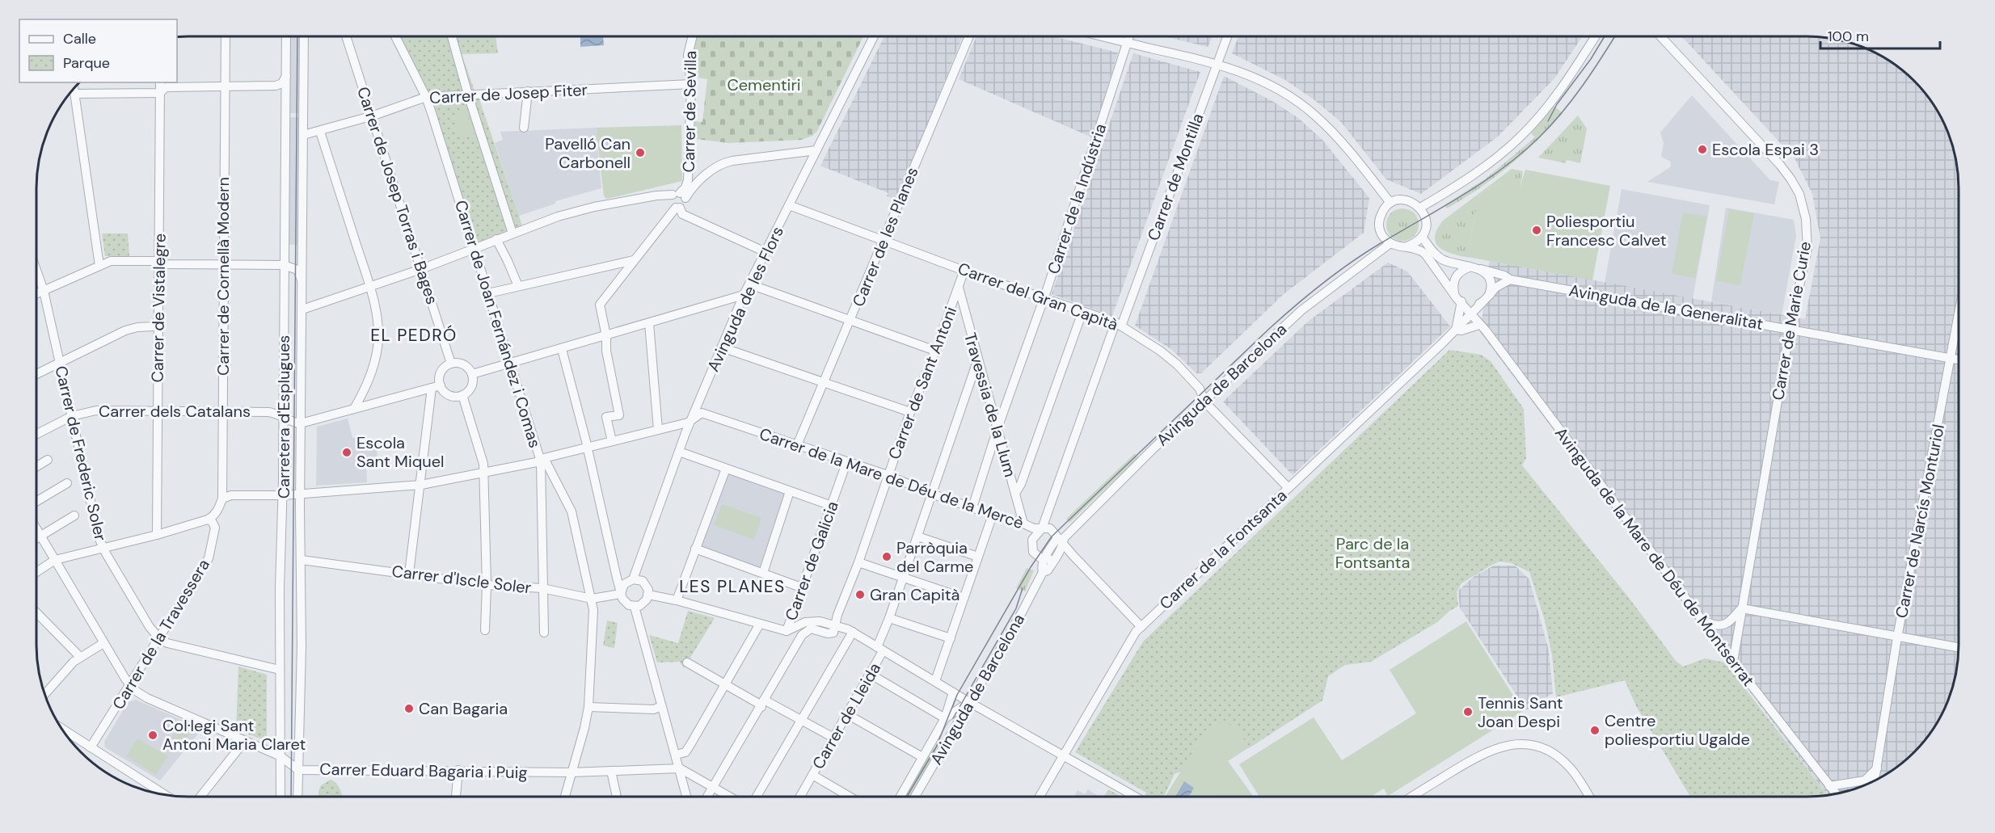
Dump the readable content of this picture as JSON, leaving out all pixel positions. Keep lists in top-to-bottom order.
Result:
{
  "streets": {
    "street": [
      "Carrer de Josep Fiter",
      "Carrer de Sevilla",
      "Carrer de Montilla",
      "Carrer de Josep Torras i Bages",
      "Carrer de la Indústria",
      "Carrer de les Planes",
      "Carrer de Cornellà Modern",
      "Carrer del Gran Capità",
      "Avinguda de les Flors",
      "Avinguda de la Generalitat",
      "Carrer de Vistalegre",
      "Carrer de Marie Curie",
      "Carrer de Joan Fernández i Comas",
      "Carrer de Sant Antoni",
      "Avinguda de Barcelona",
      "Travessia de la Llum",
      "Carrer dels Catalans",
      "Carretera d'Esplugues",
      "Carrer de Frederic Soler",
      "Carrer de la Mare de Déu de la Mercè",
      "Carrer de Narcís Monturiol",
      "Carrer de la Fontsanta",
      "Avinguda de la Mare de Déu de Montserrat",
      "Carrer de Galicia",
      "Carrer d'Iscle Soler",
      "Carrer de la Travessera",
      "Carrer de Lleida",
      "Carrer Eduard Bagaria i Puig"
    ]
  },
  "crossings": [
    ["Carrer de Josep Fiter", "Carrer de Sevilla"],
    ["Carrer de Josep Fiter", "Carrer de Josep Torras i Bages"],
    ["Carrer de Josep Fiter", "Carrer de Joan Fernández i Comas"],
    ["Carrer de Josep Fiter", "Carretera d'Esplugues"],
    ["Carrer de Montilla", "Carrer del Gran Capità"],
    ["Carrer de Montilla", "Avinguda de Barcelona"],
    ["Carrer de Montilla", "Carrer de la Mare de Déu de la Mercè"],
    ["Carrer de la Indústria", "Carrer del Gran Capità"],
    ["Carrer de la Indústria", "Travessia de la Llum"],
    ["Carrer de la Indústria", "Carrer de la Mare de Déu de la Mercè"],
    ["Carrer de les Planes", "Carrer del Gran Capità"],
    ["Carrer de les Planes", "Carrer de la Mare de Déu de la Mercè"],
    ["Carrer de Cornellà Modern", "Carrer dels Catalans"],
    ["Carrer de Cornellà Modern", "Carrer de la Mare de Déu de la Mercè"],
    ["Carrer del Gran Capità", "Avinguda de les Flors"],
    ["Carrer del Gran Capità", "Carrer de Sant Antoni"],
    ["Carrer del Gran Capità", "Avinguda de Barcelona"],
    ["Carrer del Gran Capità", "Carrer de la Fontsanta"],
    ["Avinguda de les Flors", "Carrer de la Mare de Déu de la Mercè"],
    ["Avinguda de les Flors", "Carrer d'Iscle Soler"],
    ["Avinguda de la Generalitat", "Carrer de Marie Curie"],
    ["Avinguda de la Generalitat", "Carrer de Narcís Monturiol"],
    ["Avinguda de la Generalitat", "Carrer de la Fontsanta"],
    ["Carrer de Vistalegre", "Carrer dels Catalans"],
    ["Carrer de Marie Curie", "Avinguda de la Mare de Déu de Montserrat"],
    ["Carrer de Joan Fernández i Comas", "Carrer de la Mare de Déu de la Mercè"],
    ["Carrer de Joan Fernández i Comas", "Carrer d'Iscle Soler"],
    ["Carrer de Sant Antoni", "Travessia de la Llum"],
    ["Carrer de Sant Antoni", "Carrer de la Mare de Déu de la Mercè"],
    ["Avinguda de Barcelona", "Carrer de la Mare de Déu de la Mercè"],
    ["Travessia de la Llum", "Carrer de la Mare de Déu de la Mercè"],
    ["Travessia de la Llum", "Carrer de Lleida"],
    ["Carrer dels Catalans", "Carretera d'Esplugues"],
    ["Carrer dels Catalans", "Carrer de Frederic Soler"],
    ["Carretera d'Esplugues", "Carrer de la Mare de Déu de la Mercè"],
    ["Carretera d'Esplugues", "Carrer d'Iscle Soler"],
    ["Carretera d'Esplugues", "Carrer Eduard Bagaria i Puig"],
    ["Carrer de Frederic Soler", "Carrer de la Travessera"],
    ["Carrer de la Mare de Déu de la Mercè", "Carrer de la Fontsanta"],
    ["Carrer de la Mare de Déu de la Mercè", "Carrer de Galicia"],
    ["Carrer de la Mare de Déu de la Mercè", "Carrer de Lleida"],
    ["Carrer de la Fontsanta", "Avinguda de la Mare de Déu de Montserrat"],
    ["Carrer de la Travessera", "Carrer Eduard Bagaria i Puig"]
  ],
  "districts": ["EL PEDRÓ", "LES PLANES"],
  "parks": ["Cementiri", "Parc de la Fontsanta"],
  "places": [
    "Escola Espai 3",
    "Pavelló Can Carbonell",
    "Poliesportiu Francesc Calvet",
    "Escola Sant Miquel",
    "Parròquia del Carme",
    "Gran Capità",
    "Can Bagaria",
    "Tennis Sant Joan Despi",
    "Centre poliesportiu Ugalde",
    "Col·legi Sant Antoni Maria Claret"
  ],
  "legend": ["Calle", "Parque"],
  "scale_bar": "100 m"
}
